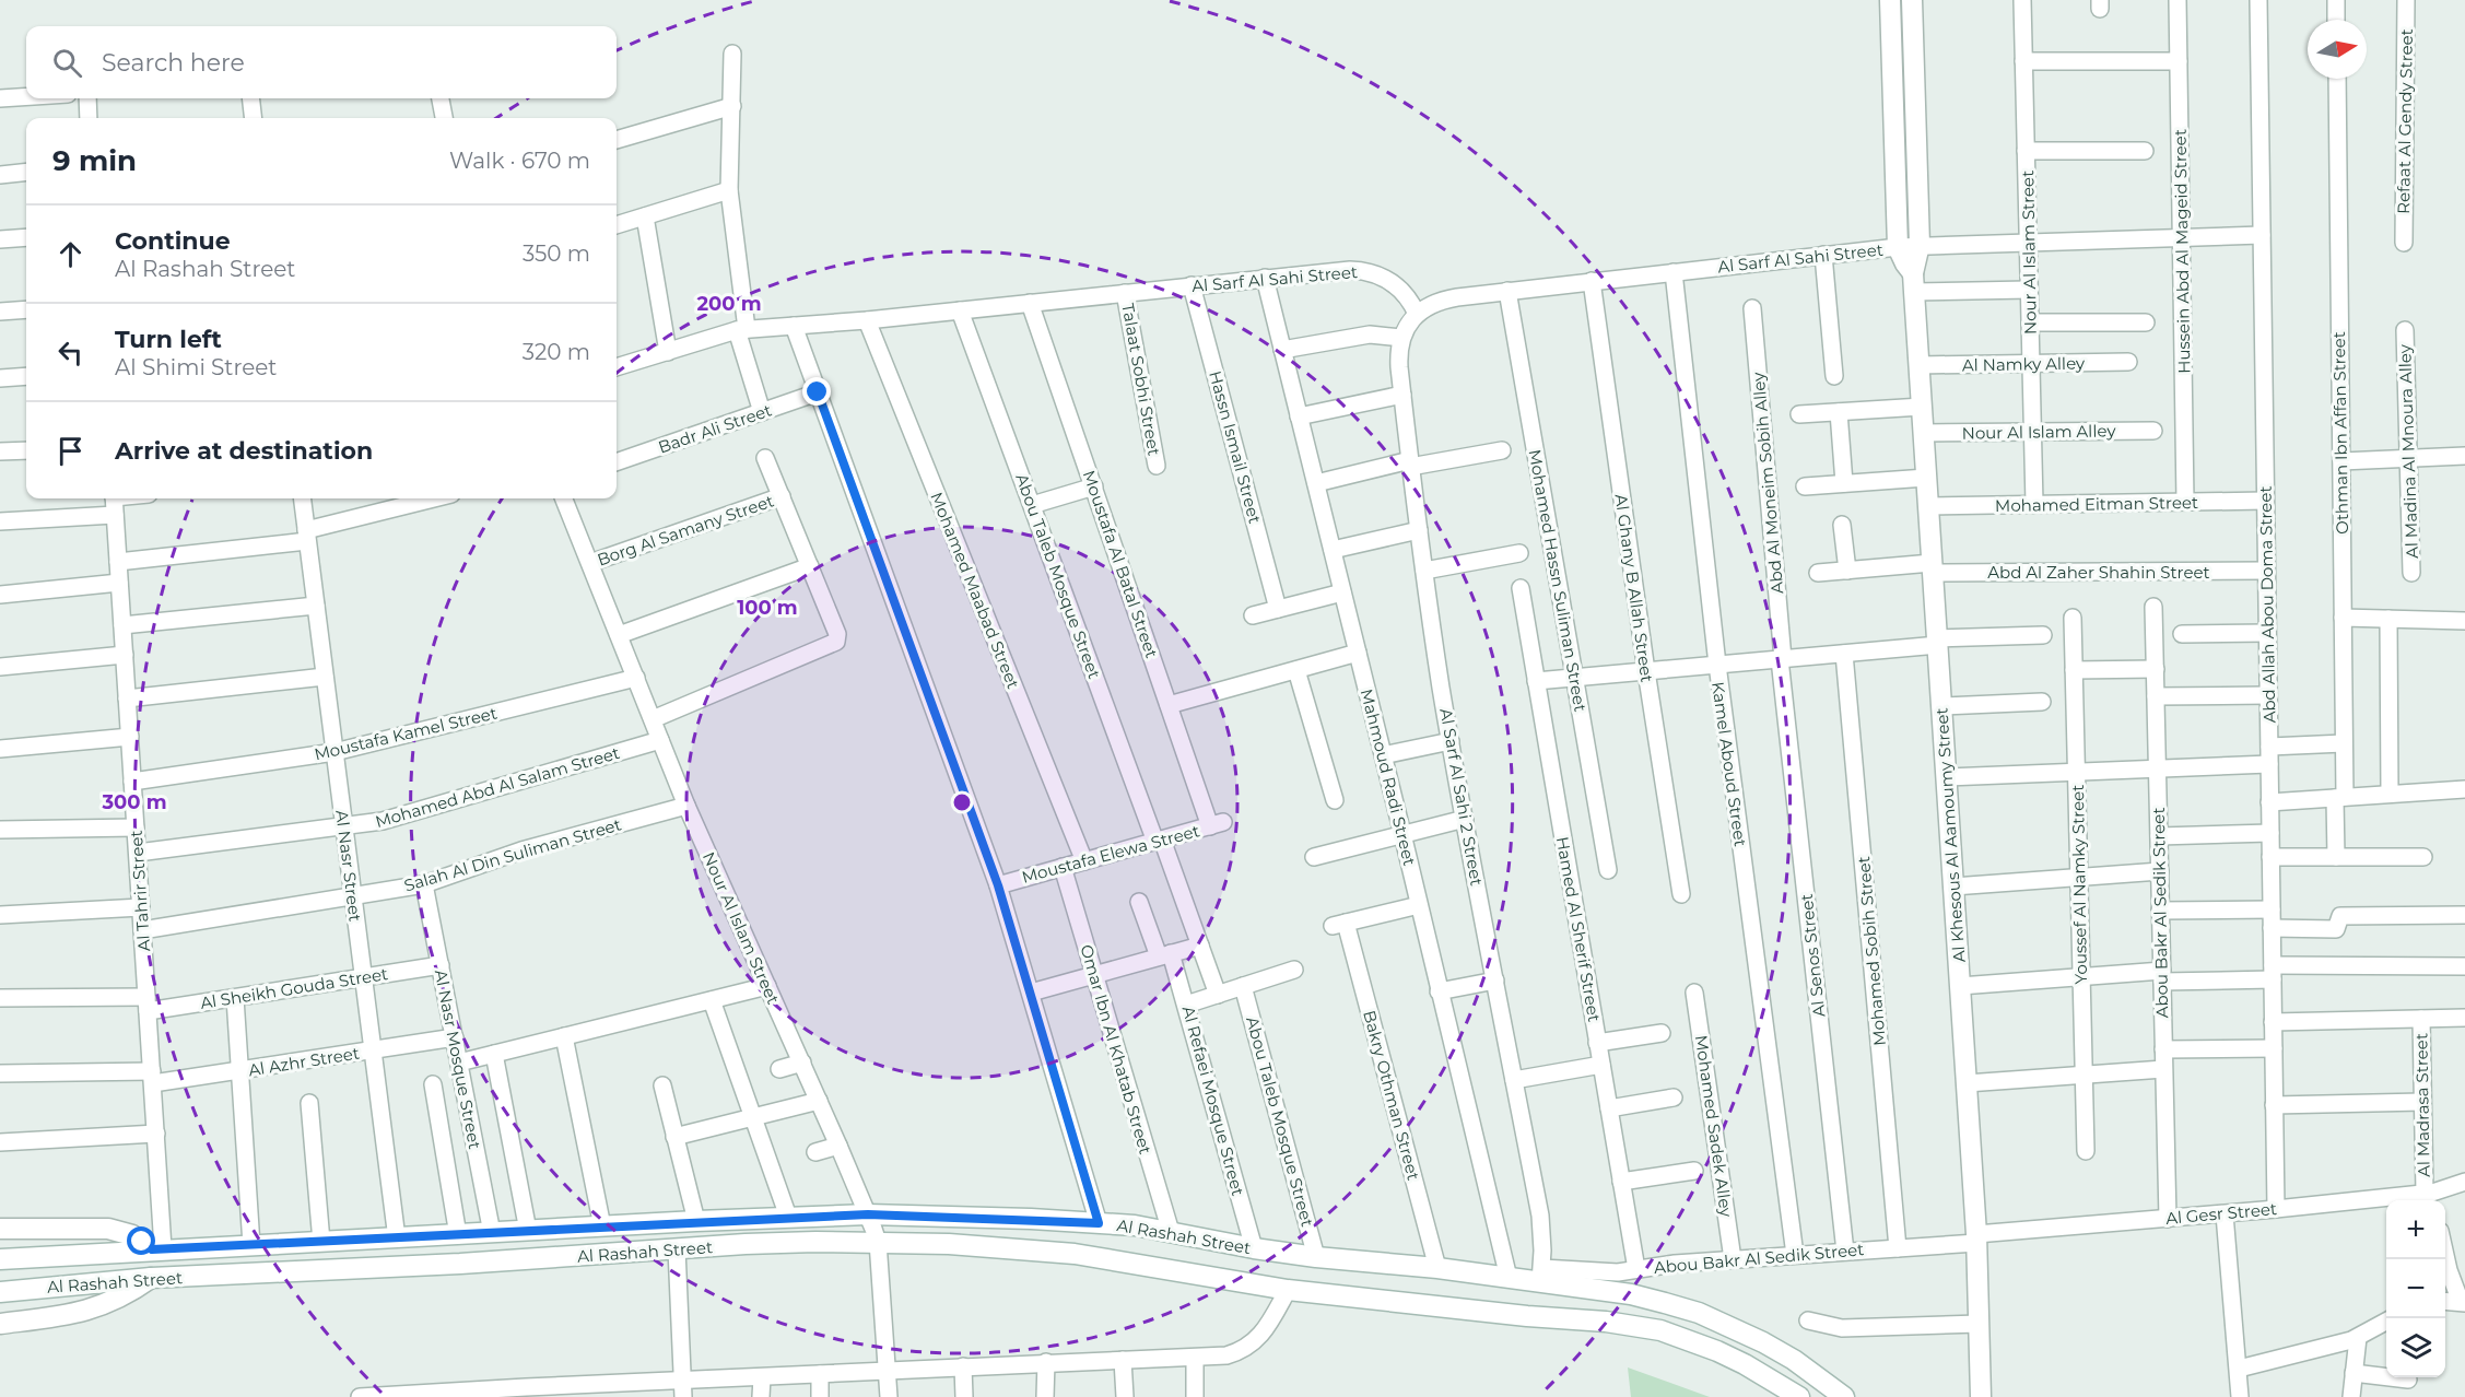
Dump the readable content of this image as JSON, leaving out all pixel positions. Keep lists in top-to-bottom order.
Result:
{
  "streets": {
    "main road": ["Al Khesous Al Aamoumy Street", "Al Rashah Street"],
    "street": [
      "Refaat Al Gendy Street",
      "Hussein Abd Al Mageid Street",
      "Nour Al Islam Street",
      "Al Sarf Al Sahi Street",
      "Al Namky Alley",
      "Talaat Sobhi Street",
      "Badr Ali Street",
      "Nour Al Islam Alley",
      "Othman Ibn Affan Street",
      "Hassn Ismail Street",
      "Al Madina Al Mnoura Alley",
      "Abd Al Moneim Sobih Alley",
      "Mohamed Eitman Street",
      "Borg Al Samany Street",
      "Moustafa Al Batal Street",
      "Abd Al Zaher Shahin Street",
      "Abou Taleb Mosque Street",
      "Mohamed Hassn Suliman Street",
      "Al Ghany B Allah Street",
      "Mohamed Maabad Street",
      "Abd Allah Abou Doma Street",
      "Moustafa Kamel Street",
      "Kamel Aboud Street",
      "Mahmoud Radi Street",
      "Mohamed Abd Al Salam Street",
      "Al Sarf Al Sahi 2 Street",
      "Moustafa Elewa Street",
      "Salah Al Din Suliman Street",
      "Al Nasr Street",
      "Youssef Al Namky Street",
      "Al Tahrir Street",
      "Abou Bakr Al Sedik Street",
      "Hamed Al Sherif Street",
      "Mohamed Sobih Street",
      "Al Senos Street",
      "Al Sheikh Gouda Street",
      "Omar Ibn Al Khatab Street",
      "Al Nasr Mosque Street",
      "Al Azhr Street",
      "Bakry Othman Street",
      "Al Refaei Mosque Street",
      "Al Madrasa Street",
      "Mohamed Sadek Alley",
      "Al Gesr Street"
    ]
  },
  "crossings": [
    ["Hussein Abd Al Mageid Street", "Al Sarf Al Sahi Street"],
    ["Hussein Abd Al Mageid Street", "Mohamed Eitman Street"],
    ["Nour Al Islam Street", "Al Sarf Al Sahi Street"],
    ["Nour Al Islam Street", "Al Namky Alley"],
    ["Nour Al Islam Street", "Nour Al Islam Alley"],
    ["Nour Al Islam Street", "Mohamed Eitman Street"],
    ["Nour Al Islam Street", "Borg Al Samany Street"],
    ["Nour Al Islam Street", "Moustafa Kamel Street"],
    ["Nour Al Islam Street", "Mohamed Abd Al Salam Street"],
    ["Nour Al Islam Street", "Salah Al Din Suliman Street"],
    ["Nour Al Islam Street", "Al Rashah Street"],
    ["Al Sarf Al Sahi Street", "Talaat Sobhi Street"],
    ["Al Sarf Al Sahi Street", "Hassn Ismail Street"],
    ["Al Sarf Al Sahi Street", "Moustafa Al Batal Street"],
    ["Al Sarf Al Sahi Street", "Abou Taleb Mosque Street"],
    ["Al Sarf Al Sahi Street", "Mohamed Hassn Suliman Street"],
    ["Al Sarf Al Sahi Street", "Al Ghany B Allah Street"],
    ["Al Sarf Al Sahi Street", "Mohamed Maabad Street"],
    ["Al Sarf Al Sahi Street", "Abd Allah Abou Doma Street"],
    ["Al Sarf Al Sahi Street", "Kamel Aboud Street"],
    ["Al Sarf Al Sahi Street", "Mahmoud Radi Street"],
    ["Al Sarf Al Sahi Street", "Al Sarf Al Sahi 2 Street"],
    ["Al Sarf Al Sahi Street", "Al Khesous Al Aamoumy Street"],
    ["Al Namky Alley", "Al Khesous Al Aamoumy Street"],
    ["Nour Al Islam Alley", "Al Khesous Al Aamoumy Street"],
    ["Abd Al Moneim Sobih Alley", "Al Senos Street"],
    ["Mohamed Eitman Street", "Abd Allah Abou Doma Street"],
    ["Mohamed Eitman Street", "Al Khesous Al Aamoumy Street"],
    ["Moustafa Al Batal Street", "Moustafa Elewa Street"],
    ["Abd Al Zaher Shahin Street", "Abd Allah Abou Doma Street"],
    ["Abd Al Zaher Shahin Street", "Al Khesous Al Aamoumy Street"],
    ["Abou Taleb Mosque Street", "Moustafa Elewa Street"],
    ["Abou Taleb Mosque Street", "Al Rashah Street"],
    ["Mohamed Maabad Street", "Moustafa Elewa Street"],
    ["Abd Allah Abou Doma Street", "Al Gesr Street"],
    ["Moustafa Kamel Street", "Al Nasr Street"],
    ["Moustafa Kamel Street", "Al Tahrir Street"],
    ["Kamel Aboud Street", "Abou Bakr Al Sedik Street"],
    ["Mahmoud Radi Street", "Bakry Othman Street"],
    ["Mahmoud Radi Street", "Al Rashah Street"],
    ["Mohamed Abd Al Salam Street", "Al Nasr Street"],
    ["Mohamed Abd Al Salam Street", "Al Tahrir Street"],
    ["Al Sarf Al Sahi 2 Street", "Abou Bakr Al Sedik Street"],
    ["Al Sarf Al Sahi 2 Street", "Al Rashah Street"],
    ["Al Khesous Al Aamoumy Street", "Abou Bakr Al Sedik Street"],
    ["Al Khesous Al Aamoumy Street", "Al Gesr Street"],
    ["Moustafa Elewa Street", "Omar Ibn Al Khatab Street"],
    ["Salah Al Din Suliman Street", "Al Nasr Street"],
    ["Salah Al Din Suliman Street", "Al Tahrir Street"],
    ["Salah Al Din Suliman Street", "Al Nasr Mosque Street"],
    ["Al Nasr Street", "Al Sheikh Gouda Street"],
    ["Al Nasr Street", "Al Azhr Street"],
    ["Al Nasr Street", "Al Rashah Street"],
    ["Al Tahrir Street", "Al Sheikh Gouda Street"],
    ["Al Tahrir Street", "Al Azhr Street"],
    ["Al Tahrir Street", "Al Rashah Street"],
    ["Abou Bakr Al Sedik Street", "Hamed Al Sherif Street"],
    ["Abou Bakr Al Sedik Street", "Mohamed Sobih Street"],
    ["Abou Bakr Al Sedik Street", "Al Senos Street"],
    ["Abou Bakr Al Sedik Street", "Mohamed Sadek Alley"],
    ["Abou Bakr Al Sedik Street", "Al Gesr Street"],
    ["Abou Bakr Al Sedik Street", "Al Rashah Street"],
    ["Al Sheikh Gouda Street", "Al Nasr Mosque Street"],
    ["Omar Ibn Al Khatab Street", "Al Rashah Street"],
    ["Al Nasr Mosque Street", "Al Azhr Street"],
    ["Al Nasr Mosque Street", "Al Rashah Street"],
    ["Bakry Othman Street", "Al Rashah Street"],
    ["Al Refaei Mosque Street", "Al Rashah Street"],
    ["Al Madrasa Street", "Al Gesr Street"]
  ],
  "north": "right",
  "page": {
    "search": "Search here",
    "heading": ["9 min", "Walk · 670 m"],
    "list": [
      ["Continue", "Al Rashah Street", "350 m"],
      ["Turn left", "Al Shimi Street", "320 m"],
      "Arrive at destination"
    ],
    "map_buttons": ["+", "−"]
  },
  "rings": ["200 m", "100 m", "300 m"]
}
